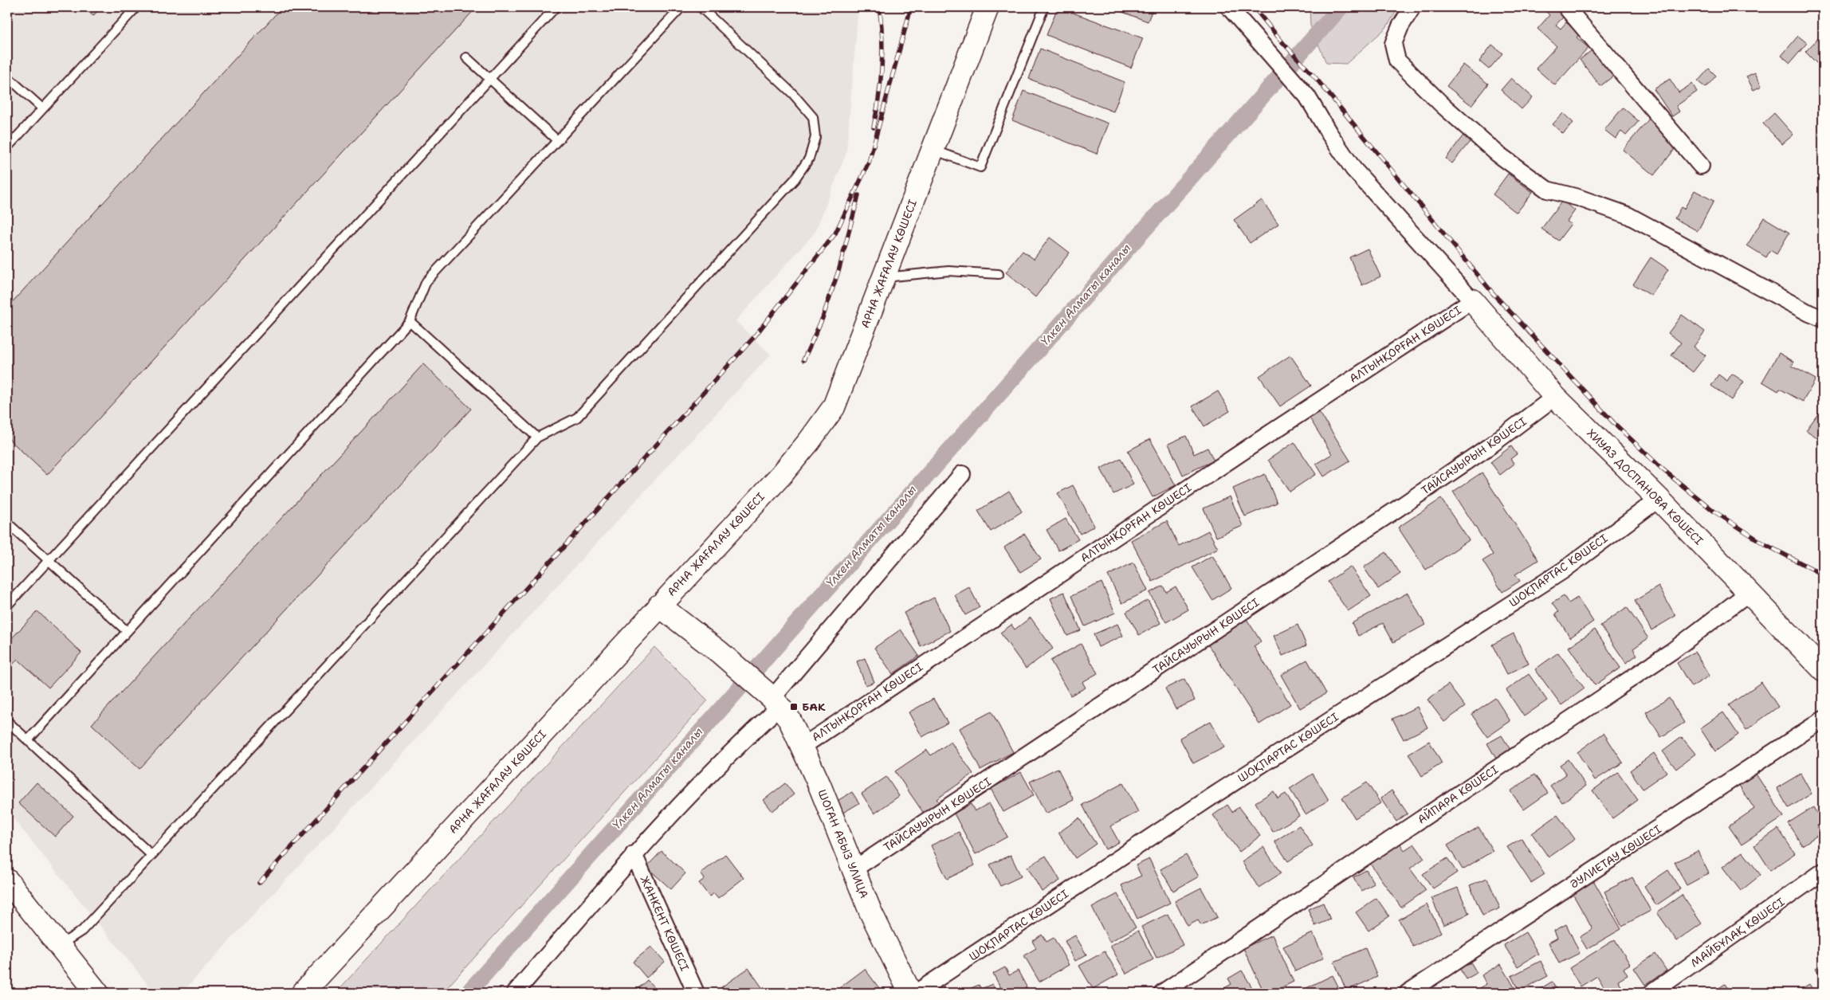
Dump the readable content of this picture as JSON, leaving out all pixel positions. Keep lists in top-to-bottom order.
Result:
{
  "streets": {
    "street": [
      "АРНА ЖАҒАЛАУ КӨШЕСІ",
      "АЛТЫНҚОРҒАН КӨШЕСІ",
      "ТАЙСАУЫРЫН КӨШЕСІ",
      "ХИУАЗ ДОСПАНОВА КӨШЕСІ",
      "ШОҚПАРТАС КӨШЕСІ",
      "АЙПАРА КӨШЕСІ",
      "ШОГАН АБЫЗ УЛИЦА",
      "ӘУЛИЕТАУ КӨШЕСІ",
      "ЖАНКЕНТ КӨШЕСІ",
      "МАЙБҰЛАҚ КӨШЕСІ"
    ]
  },
  "crossings": [
    ["АРНА ЖАҒАЛАУ КӨШЕСІ", "ШОГАН АБЫЗ УЛИЦА"],
    ["АЛТЫНҚОРҒАН КӨШЕСІ", "ХИУАЗ ДОСПАНОВА КӨШЕСІ"],
    ["АЛТЫНҚОРҒАН КӨШЕСІ", "ШОГАН АБЫЗ УЛИЦА"],
    ["ТАЙСАУЫРЫН КӨШЕСІ", "ХИУАЗ ДОСПАНОВА КӨШЕСІ"],
    ["ТАЙСАУЫРЫН КӨШЕСІ", "ШОГАН АБЫЗ УЛИЦА"],
    ["ХИУАЗ ДОСПАНОВА КӨШЕСІ", "ШОҚПАРТАС КӨШЕСІ"],
    ["ХИУАЗ ДОСПАНОВА КӨШЕСІ", "АЙПАРА КӨШЕСІ"]
  ],
  "water": ["Үлкен Алматы каналы"],
  "places": {
    "transit": ["БАК"]
  }
}
